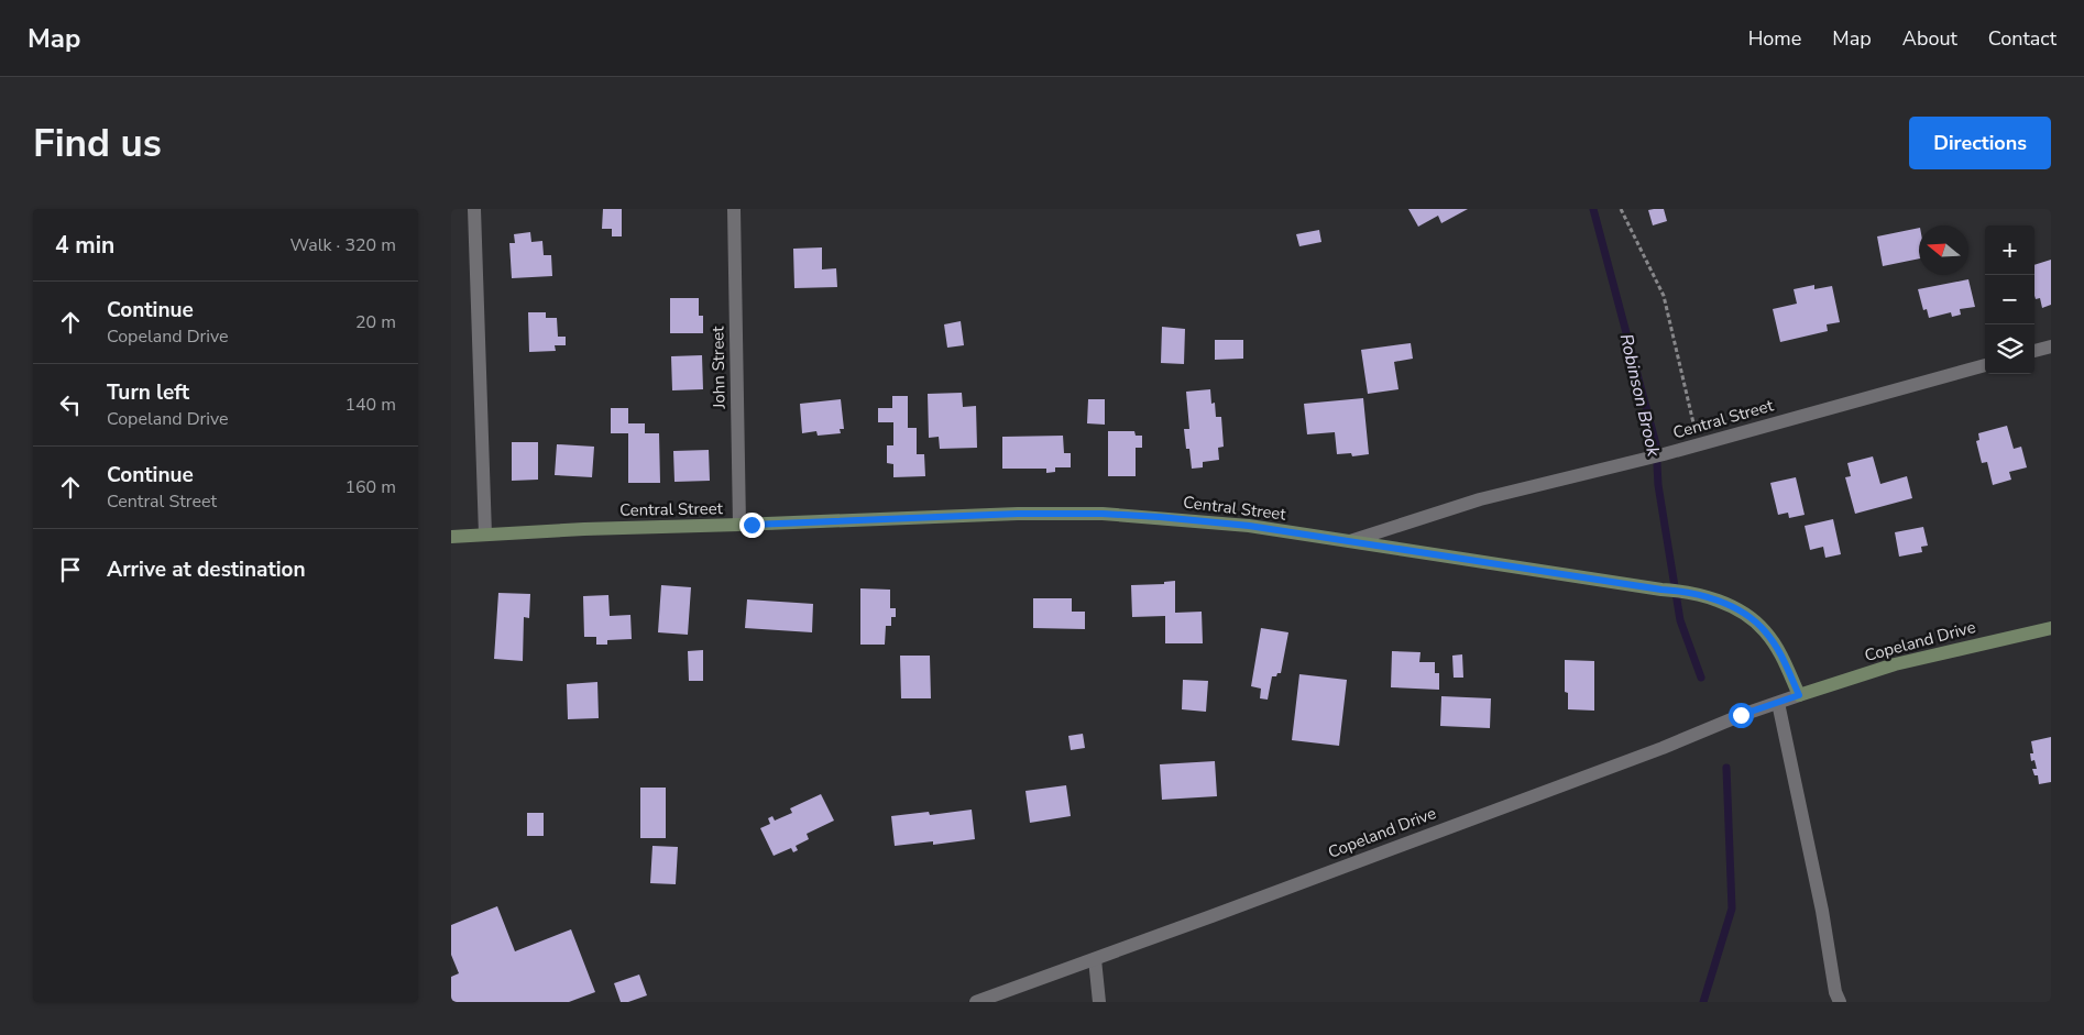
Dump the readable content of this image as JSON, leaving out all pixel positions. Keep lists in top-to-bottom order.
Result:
{
  "streets": {
    "main road": ["Central Street", "Copeland Drive"],
    "street": ["John Street"]
  },
  "crossings": [
    ["John Street", "Central Street"]
  ],
  "water": ["Robinson Brook"],
  "north": "left",
  "page": {
    "header": "Map",
    "nav": [
      "Home",
      "Map",
      "About",
      "Contact"
    ],
    "buttons": "Directions",
    "title": "Find us",
    "heading": ["4 min", "Walk · 320 m"],
    "map_buttons": ["+", "−"],
    "list": [
      ["Continue", "Copeland Drive", "20 m"],
      ["Turn left", "Copeland Drive", "140 m"],
      ["Continue", "Central Street", "160 m"],
      "Arrive at destination"
    ]
  }
}
